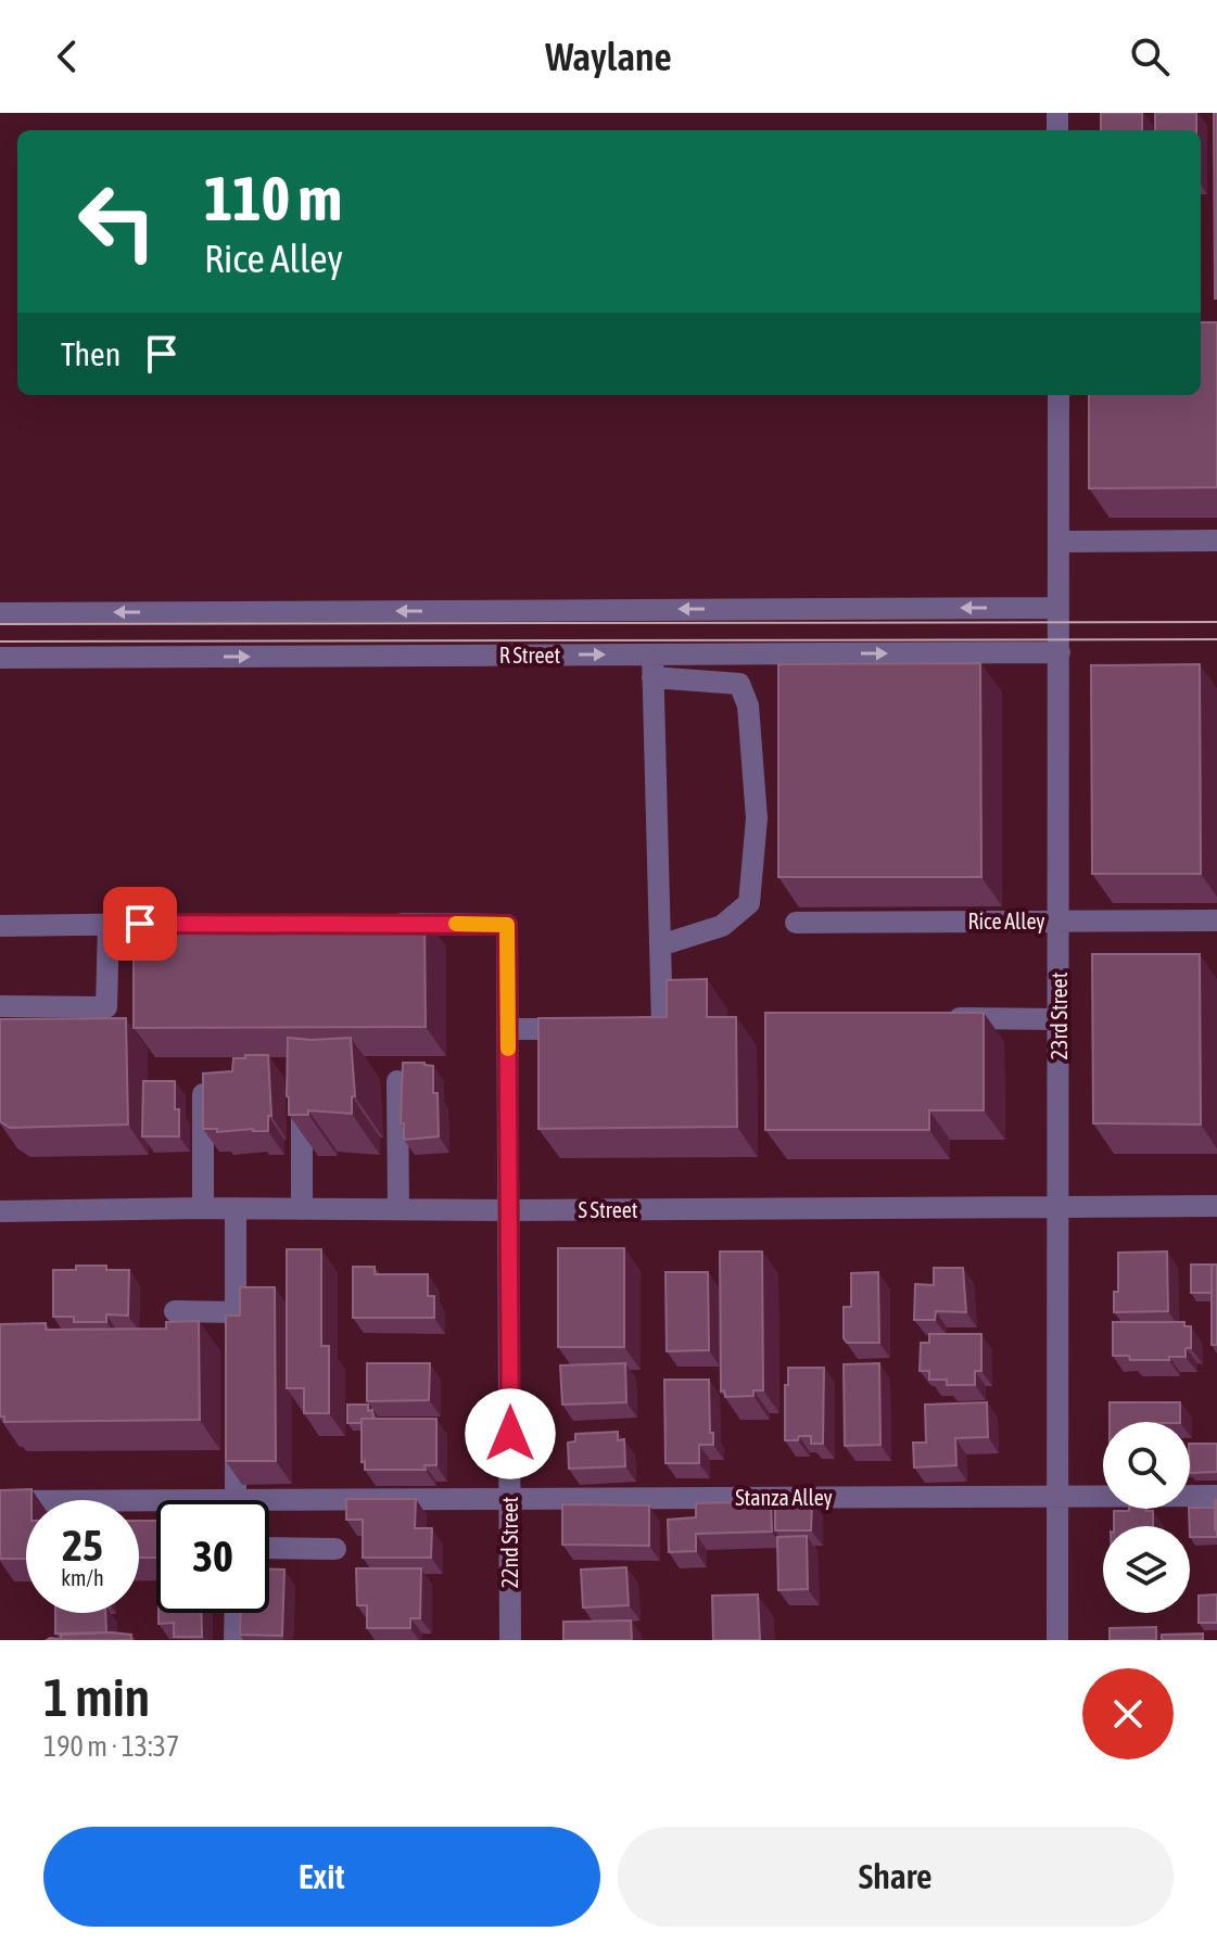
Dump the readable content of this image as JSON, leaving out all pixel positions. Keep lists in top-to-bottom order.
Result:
{
  "streets": {
    "street": [
      "R Street",
      "Rice Alley",
      "23rd Street",
      "S Street",
      "Stanza Alley",
      "22nd Street"
    ]
  },
  "crossings": [
    ["R Street", "23rd Street"],
    ["Rice Alley", "23rd Street"],
    ["23rd Street", "S Street"],
    ["23rd Street", "Stanza Alley"],
    ["S Street", "22nd Street"],
    ["Stanza Alley", "22nd Street"]
  ],
  "page": {
    "header": "Waylane",
    "turn": ["110 m", "Rice Alley"],
    "then": "Then",
    "speed": "25 km/h",
    "limit": "30",
    "heading": ["1 min", "190 m · 13:37"],
    "buttons": ["Exit", "Share"]
  }
}
